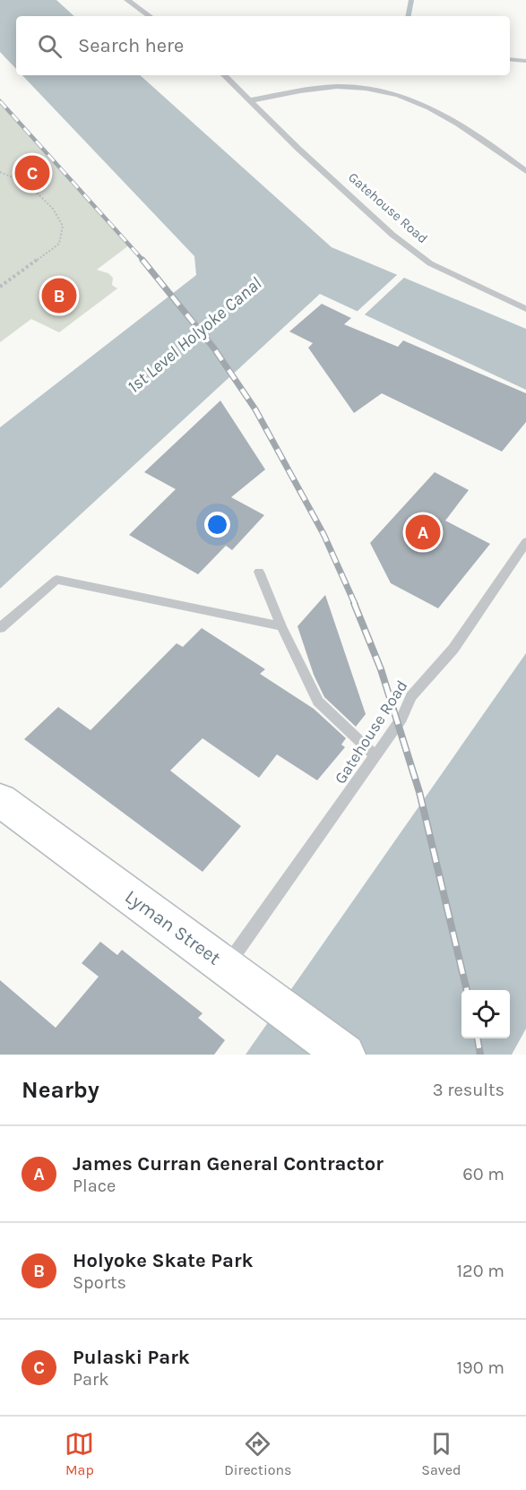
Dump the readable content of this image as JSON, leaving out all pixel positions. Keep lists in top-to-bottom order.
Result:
{
  "streets": {
    "main road": ["Lyman Street"],
    "lane": ["Gatehouse Road"]
  },
  "crossings": [
    ["Gatehouse Road", "Lyman Street"]
  ],
  "water": ["1st Level Holyoke Canal"],
  "page": {
    "search": "Search here",
    "pins": ["C", "B", "A"],
    "heading": ["Nearby", "3 results"],
    "list": [
      {
        "mark": "A",
        "name": "James Curran General Contractor",
        "note": "Place",
        "value": "60 m"
      },
      {
        "mark": "B",
        "name": "Holyoke Skate Park",
        "note": "Sports",
        "value": "120 m"
      },
      {
        "mark": "C",
        "name": "Pulaski Park",
        "note": "Park",
        "value": "190 m"
      }
    ],
    "nav": ["Map", "Directions", "Saved"]
  }
}
